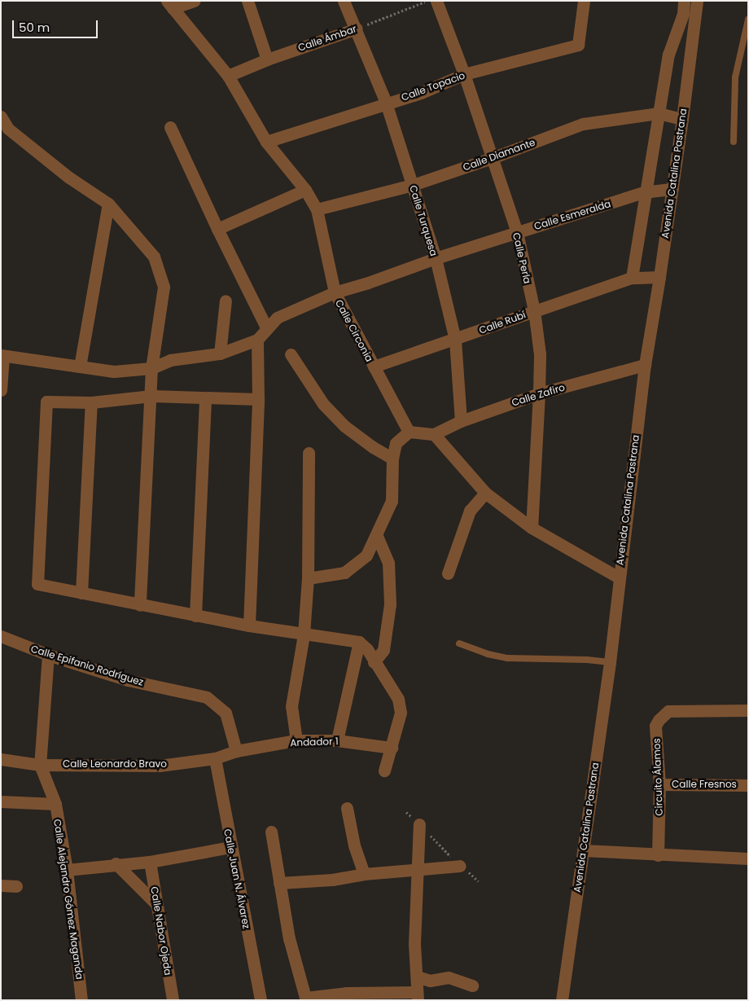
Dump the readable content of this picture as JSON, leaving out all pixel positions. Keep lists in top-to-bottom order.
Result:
{
  "streets": {
    "street": [
      "Calle Ámbar",
      "Calle Topacio",
      "Calle Diamante",
      "Avenida Catalina Pastrana",
      "Calle Esmeralda",
      "Calle Turquesa",
      "Calle Perla",
      "Calle Rubí",
      "Calle Circonia",
      "Calle Zafiro",
      "Calle Epifanio Rodríguez",
      "Andador 1",
      "Calle Leonardo Bravo",
      "Circuito Álamos",
      "Calle Fresnos",
      "Calle Juan N. Álvarez",
      "Calle Alejandro Gómez Maganda",
      "Calle Nabor Ojeda"
    ]
  },
  "crossings": [
    ["Calle Ámbar", "Calle Turquesa"],
    ["Calle Ámbar", "Calle Circonia"],
    ["Calle Topacio", "Calle Turquesa"],
    ["Calle Topacio", "Calle Perla"],
    ["Calle Topacio", "Calle Circonia"],
    ["Calle Diamante", "Avenida Catalina Pastrana"],
    ["Calle Diamante", "Calle Turquesa"],
    ["Calle Diamante", "Calle Perla"],
    ["Calle Diamante", "Calle Circonia"],
    ["Avenida Catalina Pastrana", "Calle Esmeralda"],
    ["Avenida Catalina Pastrana", "Calle Rubí"],
    ["Avenida Catalina Pastrana", "Calle Zafiro"],
    ["Calle Esmeralda", "Calle Turquesa"],
    ["Calle Esmeralda", "Calle Perla"],
    ["Calle Esmeralda", "Calle Circonia"],
    ["Calle Turquesa", "Calle Rubí"],
    ["Calle Turquesa", "Calle Zafiro"],
    ["Calle Perla", "Calle Rubí"],
    ["Calle Perla", "Calle Zafiro"],
    ["Calle Rubí", "Calle Circonia"],
    ["Calle Epifanio Rodríguez", "Andador 1"],
    ["Calle Epifanio Rodríguez", "Calle Leonardo Bravo"],
    ["Calle Epifanio Rodríguez", "Calle Alejandro Gómez Maganda"],
    ["Andador 1", "Calle Leonardo Bravo"],
    ["Calle Leonardo Bravo", "Calle Juan N. Álvarez"],
    ["Calle Leonardo Bravo", "Calle Alejandro Gómez Maganda"],
    ["Circuito Álamos", "Calle Fresnos"]
  ],
  "scale_bar": "50 m"
}
